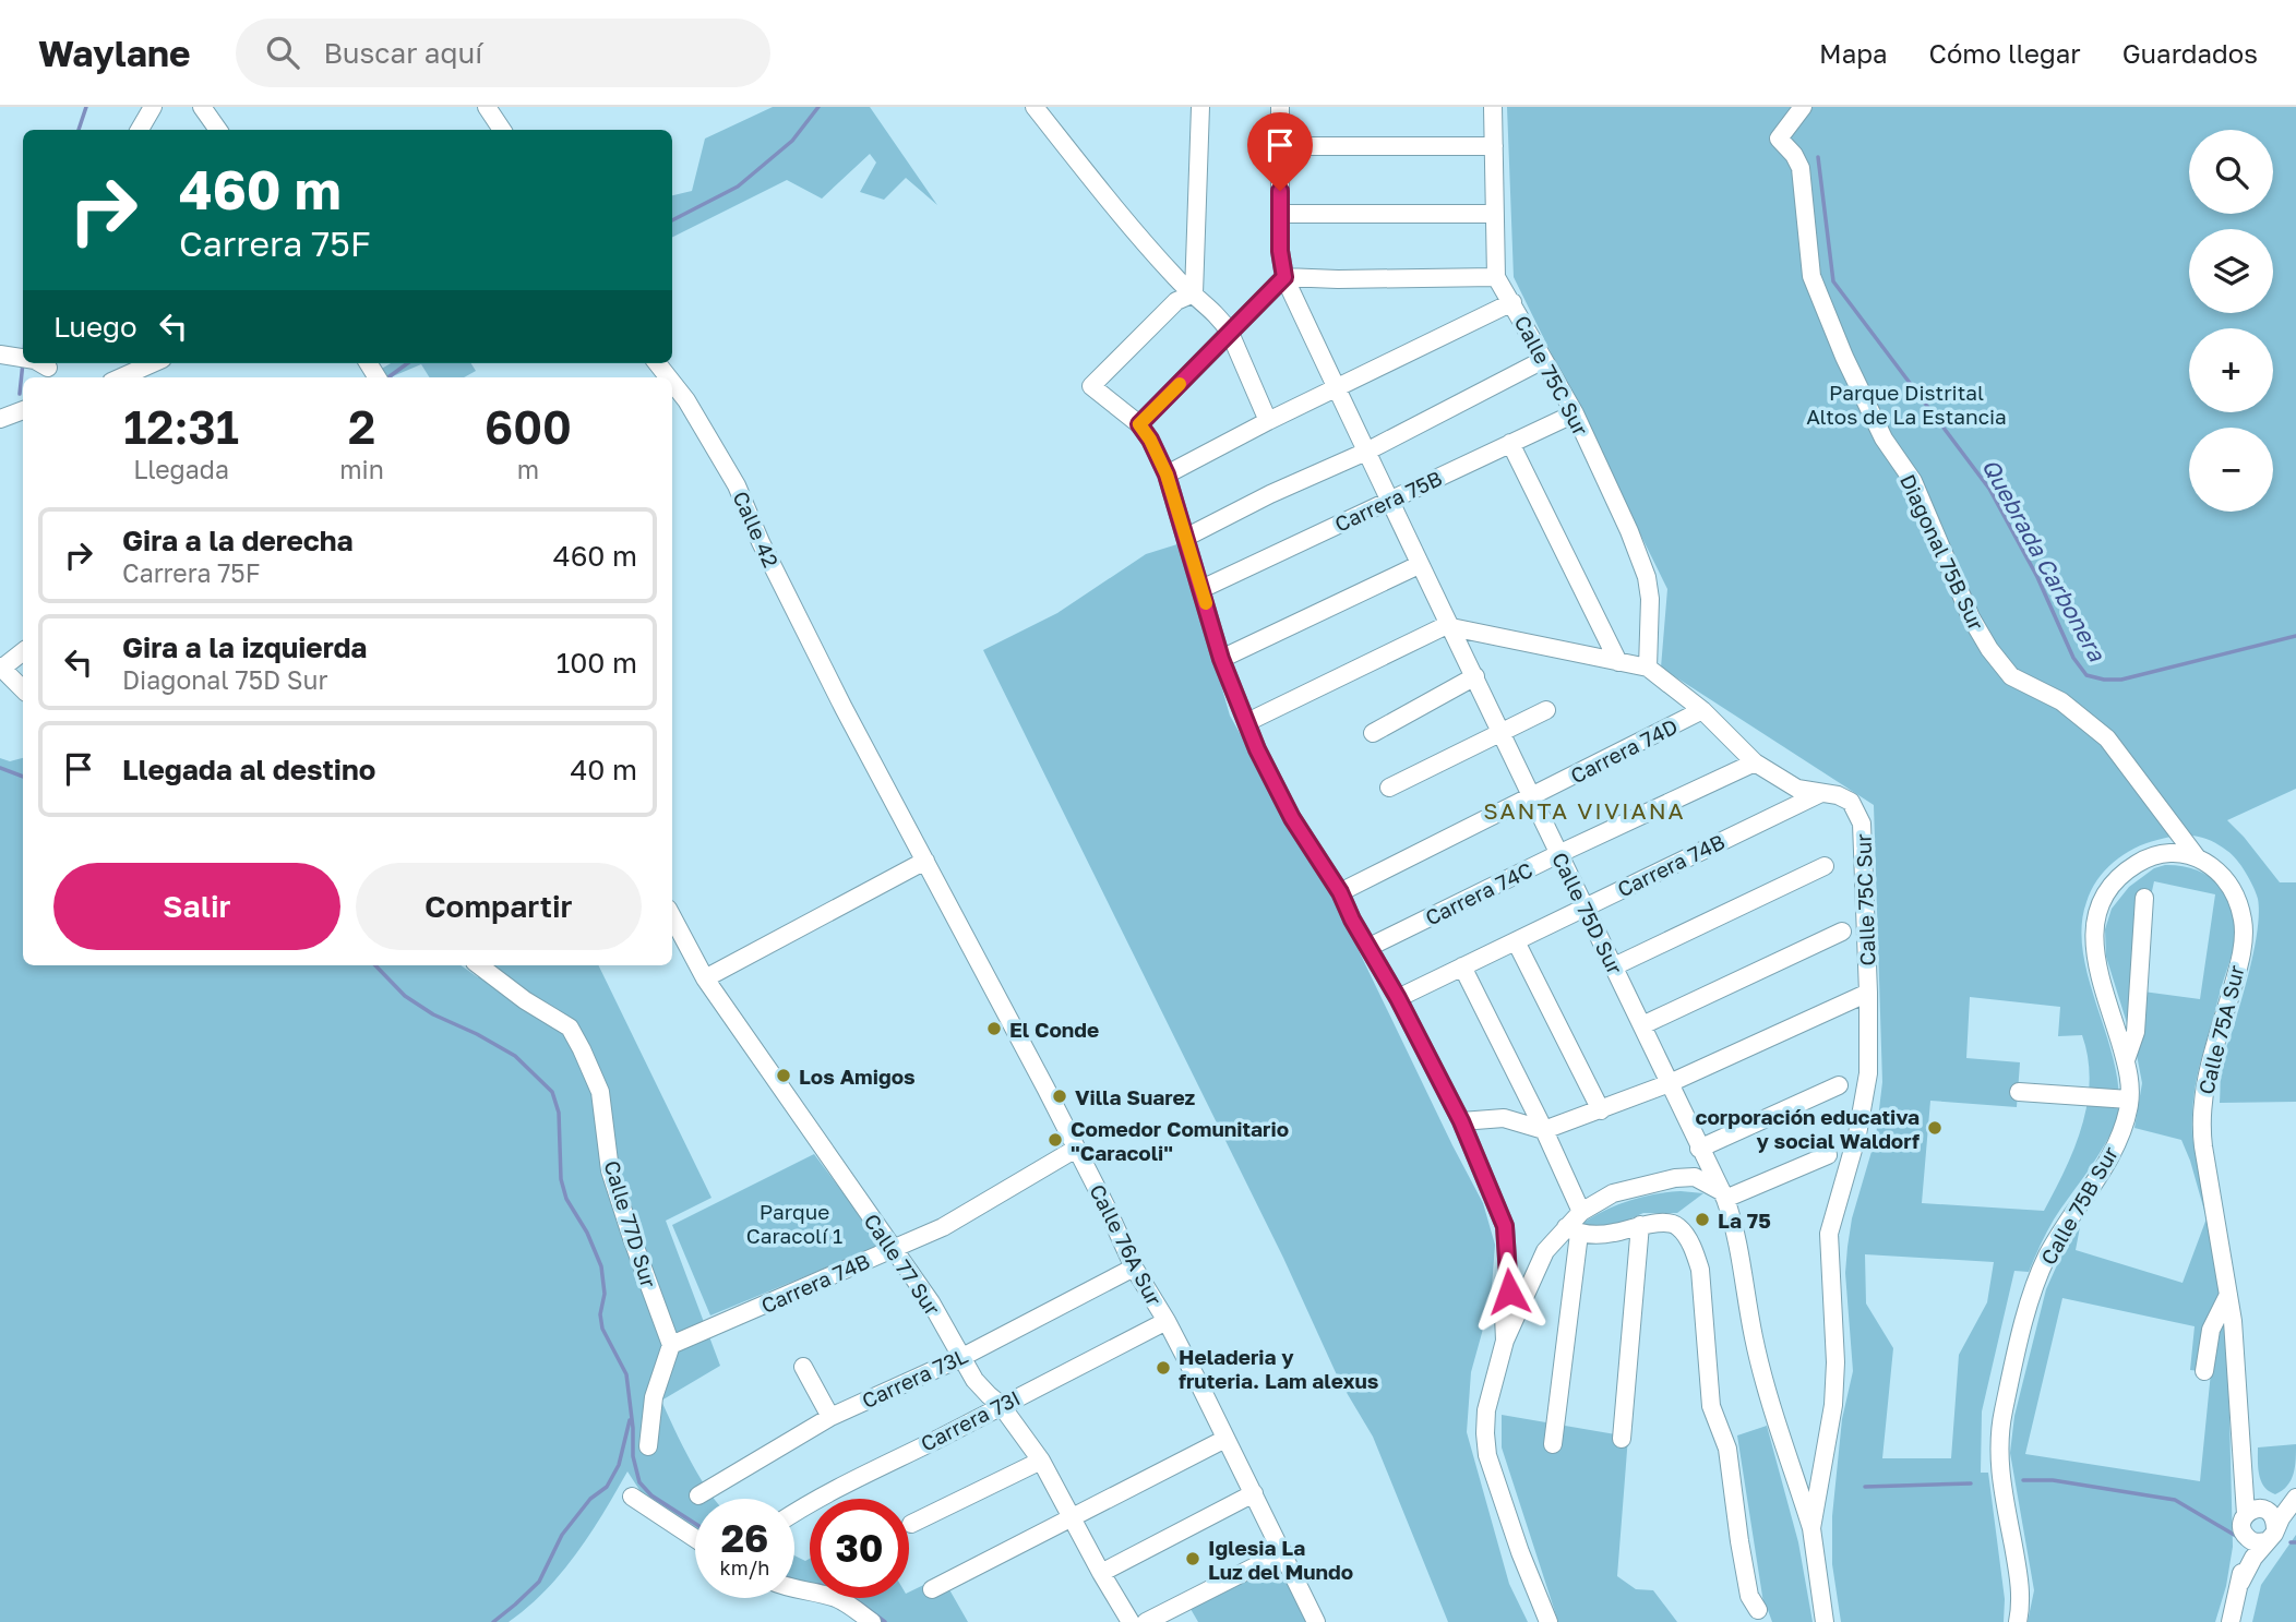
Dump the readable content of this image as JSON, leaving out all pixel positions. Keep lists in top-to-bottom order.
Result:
{
  "streets": {
    "street": [
      "Calle 75C Sur",
      "Carrera 75B",
      "Calle 42",
      "Diagonal 75B Sur",
      "Carrera 74D",
      "Carrera 74B",
      "Carrera 74C",
      "Calle 75D Sur",
      "Calle 75A Sur",
      "Calle 75B Sur",
      "Calle 77D Sur",
      "Calle 76A Sur",
      "Calle 77 Sur",
      "Carrera 73L",
      "Carrera 73I"
    ]
  },
  "crossings": [
    ["Calle 75C Sur", "Carrera 75B"],
    ["Calle 75C Sur", "Carrera 74D"],
    ["Calle 75C Sur", "Carrera 74B"],
    ["Calle 75C Sur", "Carrera 74C"],
    ["Calle 75C Sur", "Calle 75D Sur"],
    ["Carrera 75B", "Calle 75D Sur"],
    ["Calle 42", "Calle 76A Sur"],
    ["Diagonal 75B Sur", "Calle 75A Sur"],
    ["Diagonal 75B Sur", "Calle 75B Sur"],
    ["Carrera 74D", "Calle 75D Sur"],
    ["Carrera 74B", "Calle 75D Sur"],
    ["Carrera 74B", "Calle 77D Sur"],
    ["Carrera 74B", "Calle 76A Sur"],
    ["Carrera 74B", "Calle 77 Sur"],
    ["Carrera 74C", "Calle 75D Sur"],
    ["Calle 76A Sur", "Carrera 73L"],
    ["Calle 76A Sur", "Carrera 73I"],
    ["Calle 77 Sur", "Carrera 73L"],
    ["Calle 77 Sur", "Carrera 73I"]
  ],
  "districts": ["SANTA VIVIANA"],
  "water": ["Quebrada Carbonera"],
  "parks": ["Parque Distrital Altos de La Estancia", "Parque Caracolí 1"],
  "places": [
    "El Conde",
    "Los Amigos",
    "Villa Suarez",
    "corporación educativa y social Waldorf",
    "Comedor Comunitario \"Caracoli\"",
    "La 75",
    "Heladeria y fruteria. Lam alexus",
    "Iglesia La Luz del Mundo"
  ],
  "page": {
    "header": "Waylane",
    "search": "Buscar aquí",
    "nav": ["Mapa", "Cómo llegar", "Guardados"],
    "map_buttons": ["+", "−"],
    "turn": ["460 m", "Carrera 75F"],
    "then": "Luego",
    "eta": [
      "12:31",
      "Llegada",
      "2",
      "min",
      "600",
      "m"
    ],
    "list": [
      {
        "name": "Gira a la derecha",
        "note": "Carrera 75F",
        "value": "460 m"
      },
      {
        "name": "Gira a la izquierda",
        "note": "Diagonal 75D Sur",
        "value": "100 m"
      },
      {
        "name": "Llegada al destino",
        "value": "40 m"
      }
    ],
    "buttons": ["Salir", "Compartir"],
    "speed": "26 km/h",
    "limit": "30"
  }
}
